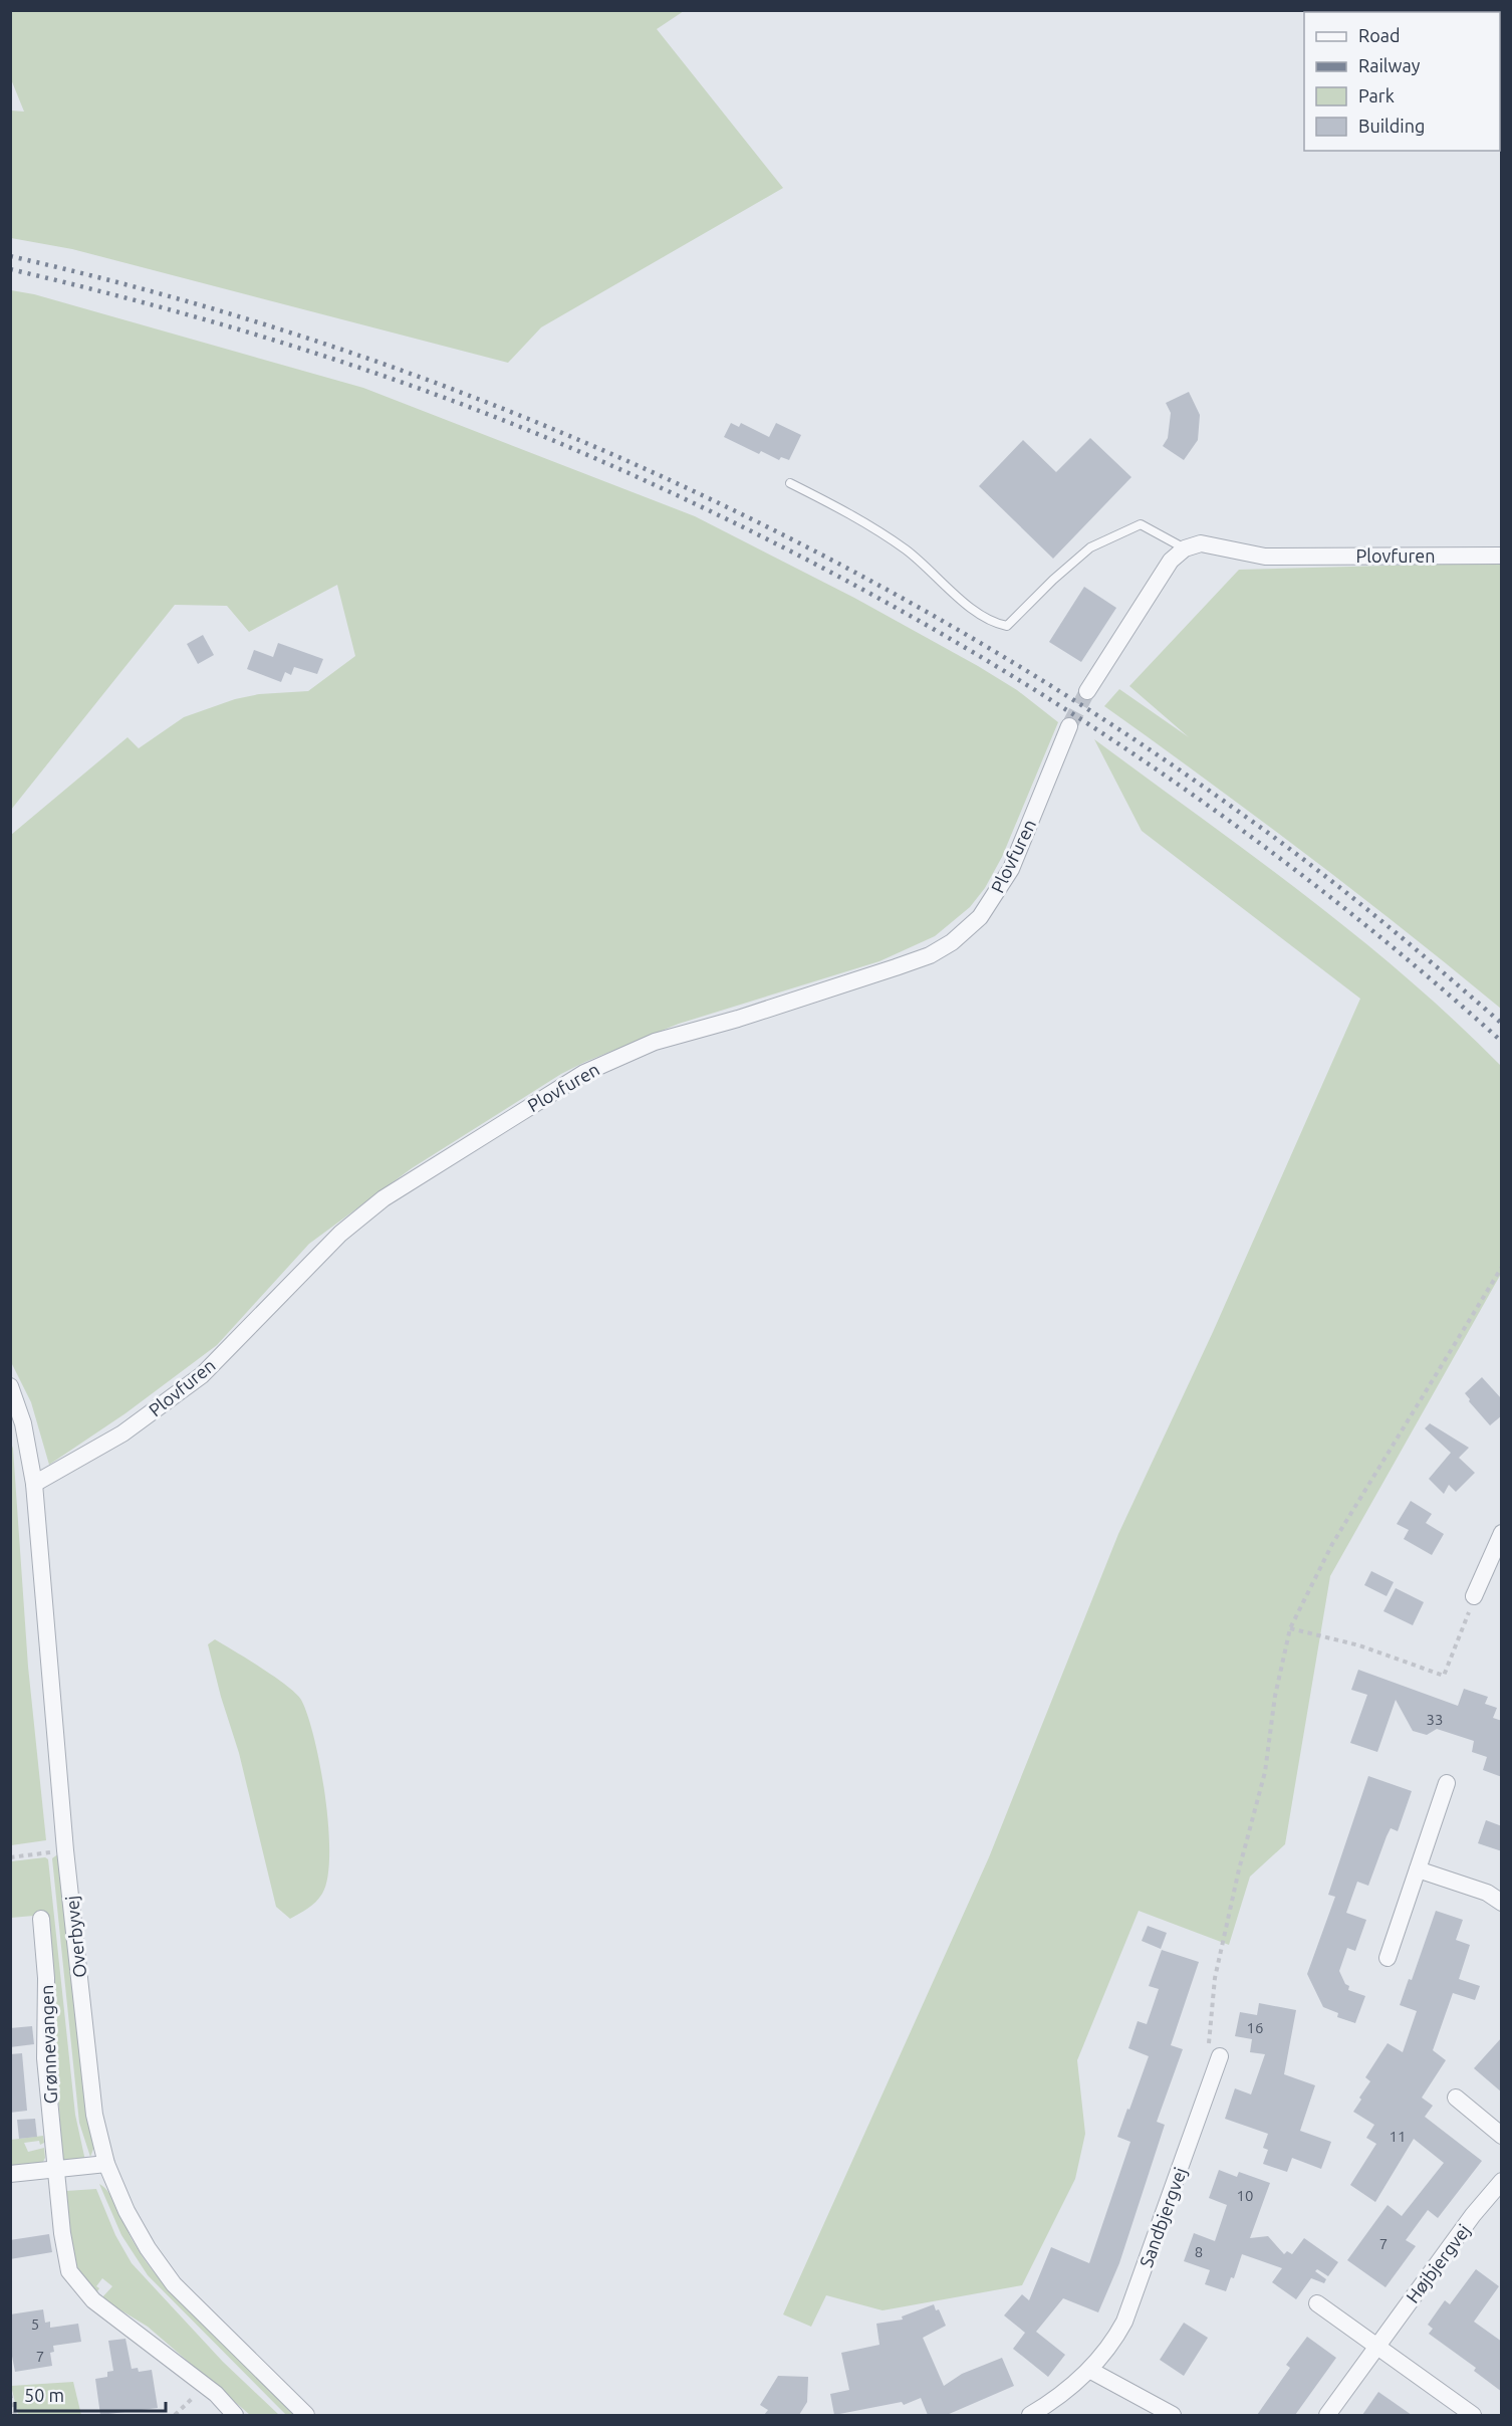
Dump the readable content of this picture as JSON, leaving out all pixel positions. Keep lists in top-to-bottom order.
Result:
{
  "streets": {
    "street": [
      "Plovfuren",
      "Overbyvej",
      "Grønnevangen",
      "Sandbjergvej",
      "Højbjergvej"
    ]
  },
  "crossings": [
    ["Plovfuren", "Overbyvej"]
  ],
  "house_numbers": [
    "33",
    "16",
    "11",
    "10",
    "7",
    "8",
    "5",
    "7"
  ],
  "legend": [
    "Road",
    "Railway",
    "Park",
    "Building"
  ],
  "scale_bar": "50 m"
}
